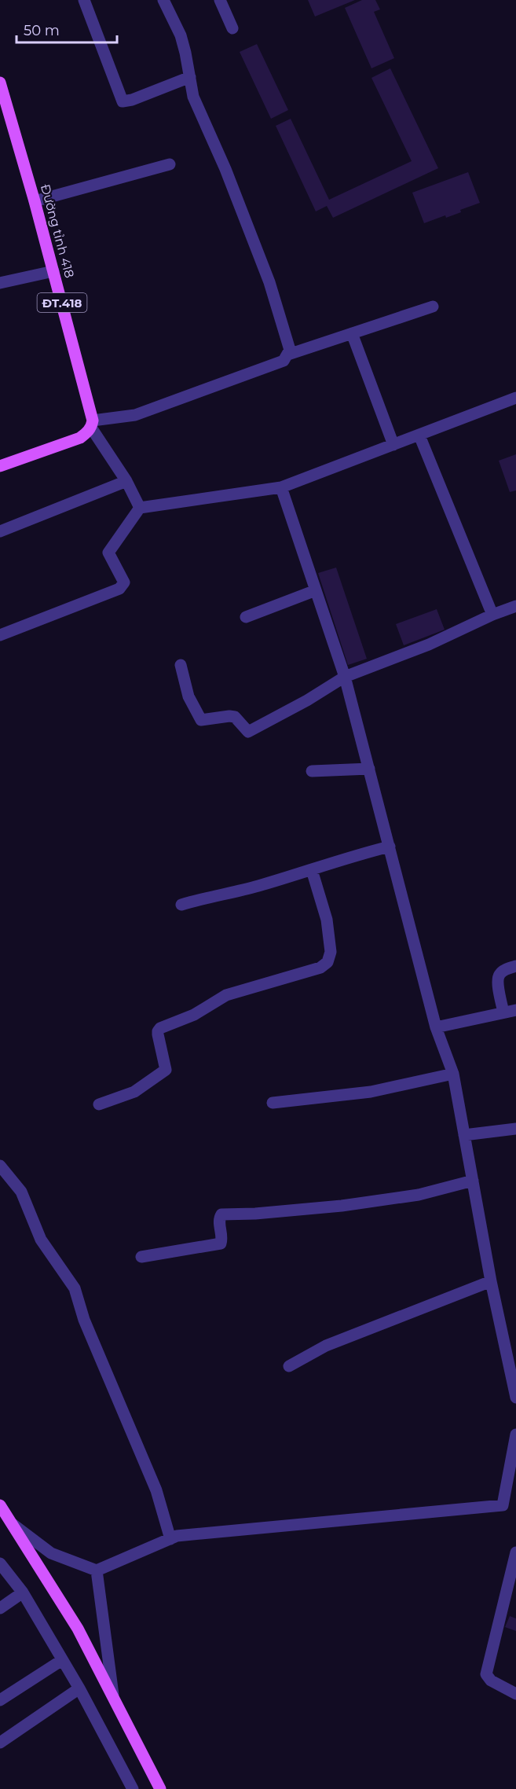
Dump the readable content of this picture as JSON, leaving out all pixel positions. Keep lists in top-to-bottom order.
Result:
{
  "streets": {
    "main road": ["Đường tỉnh 418", "ĐT.418"]
  },
  "scale_bar": "50 m"
}
